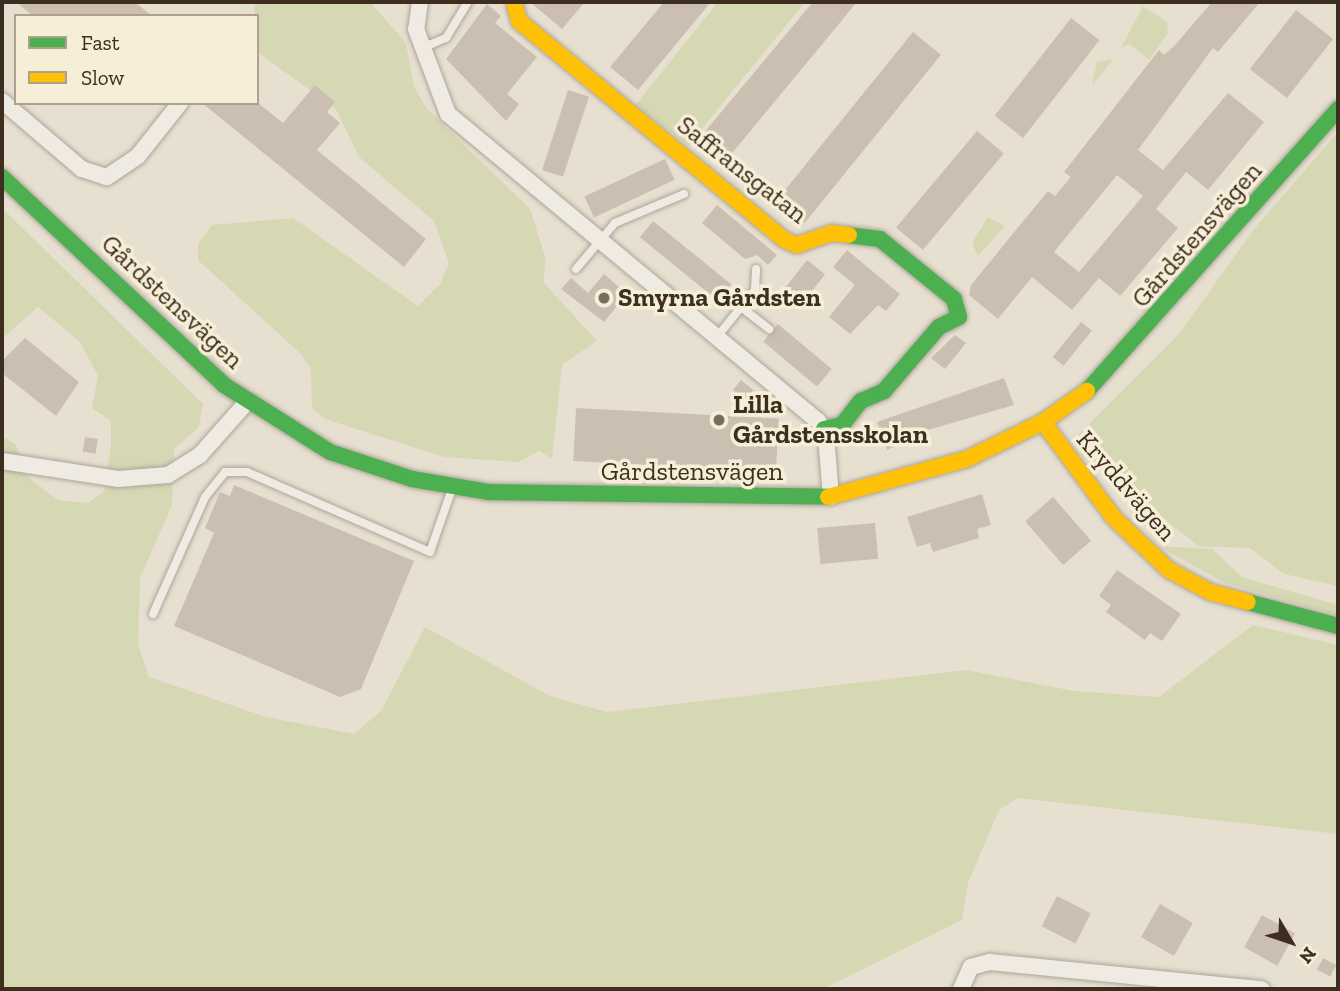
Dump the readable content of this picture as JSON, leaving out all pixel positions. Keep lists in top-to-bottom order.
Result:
{
  "streets": {
    "street": ["Saffransgatan", "Gårdstensvägen", "Kryddvägen"]
  },
  "crossings": [
    ["Gårdstensvägen", "Kryddvägen"]
  ],
  "places": ["Smyrna Gårdsten", "Lilla Gårdstensskolan"],
  "legend": ["Fast", "Slow"],
  "north": "bottom right"
}
